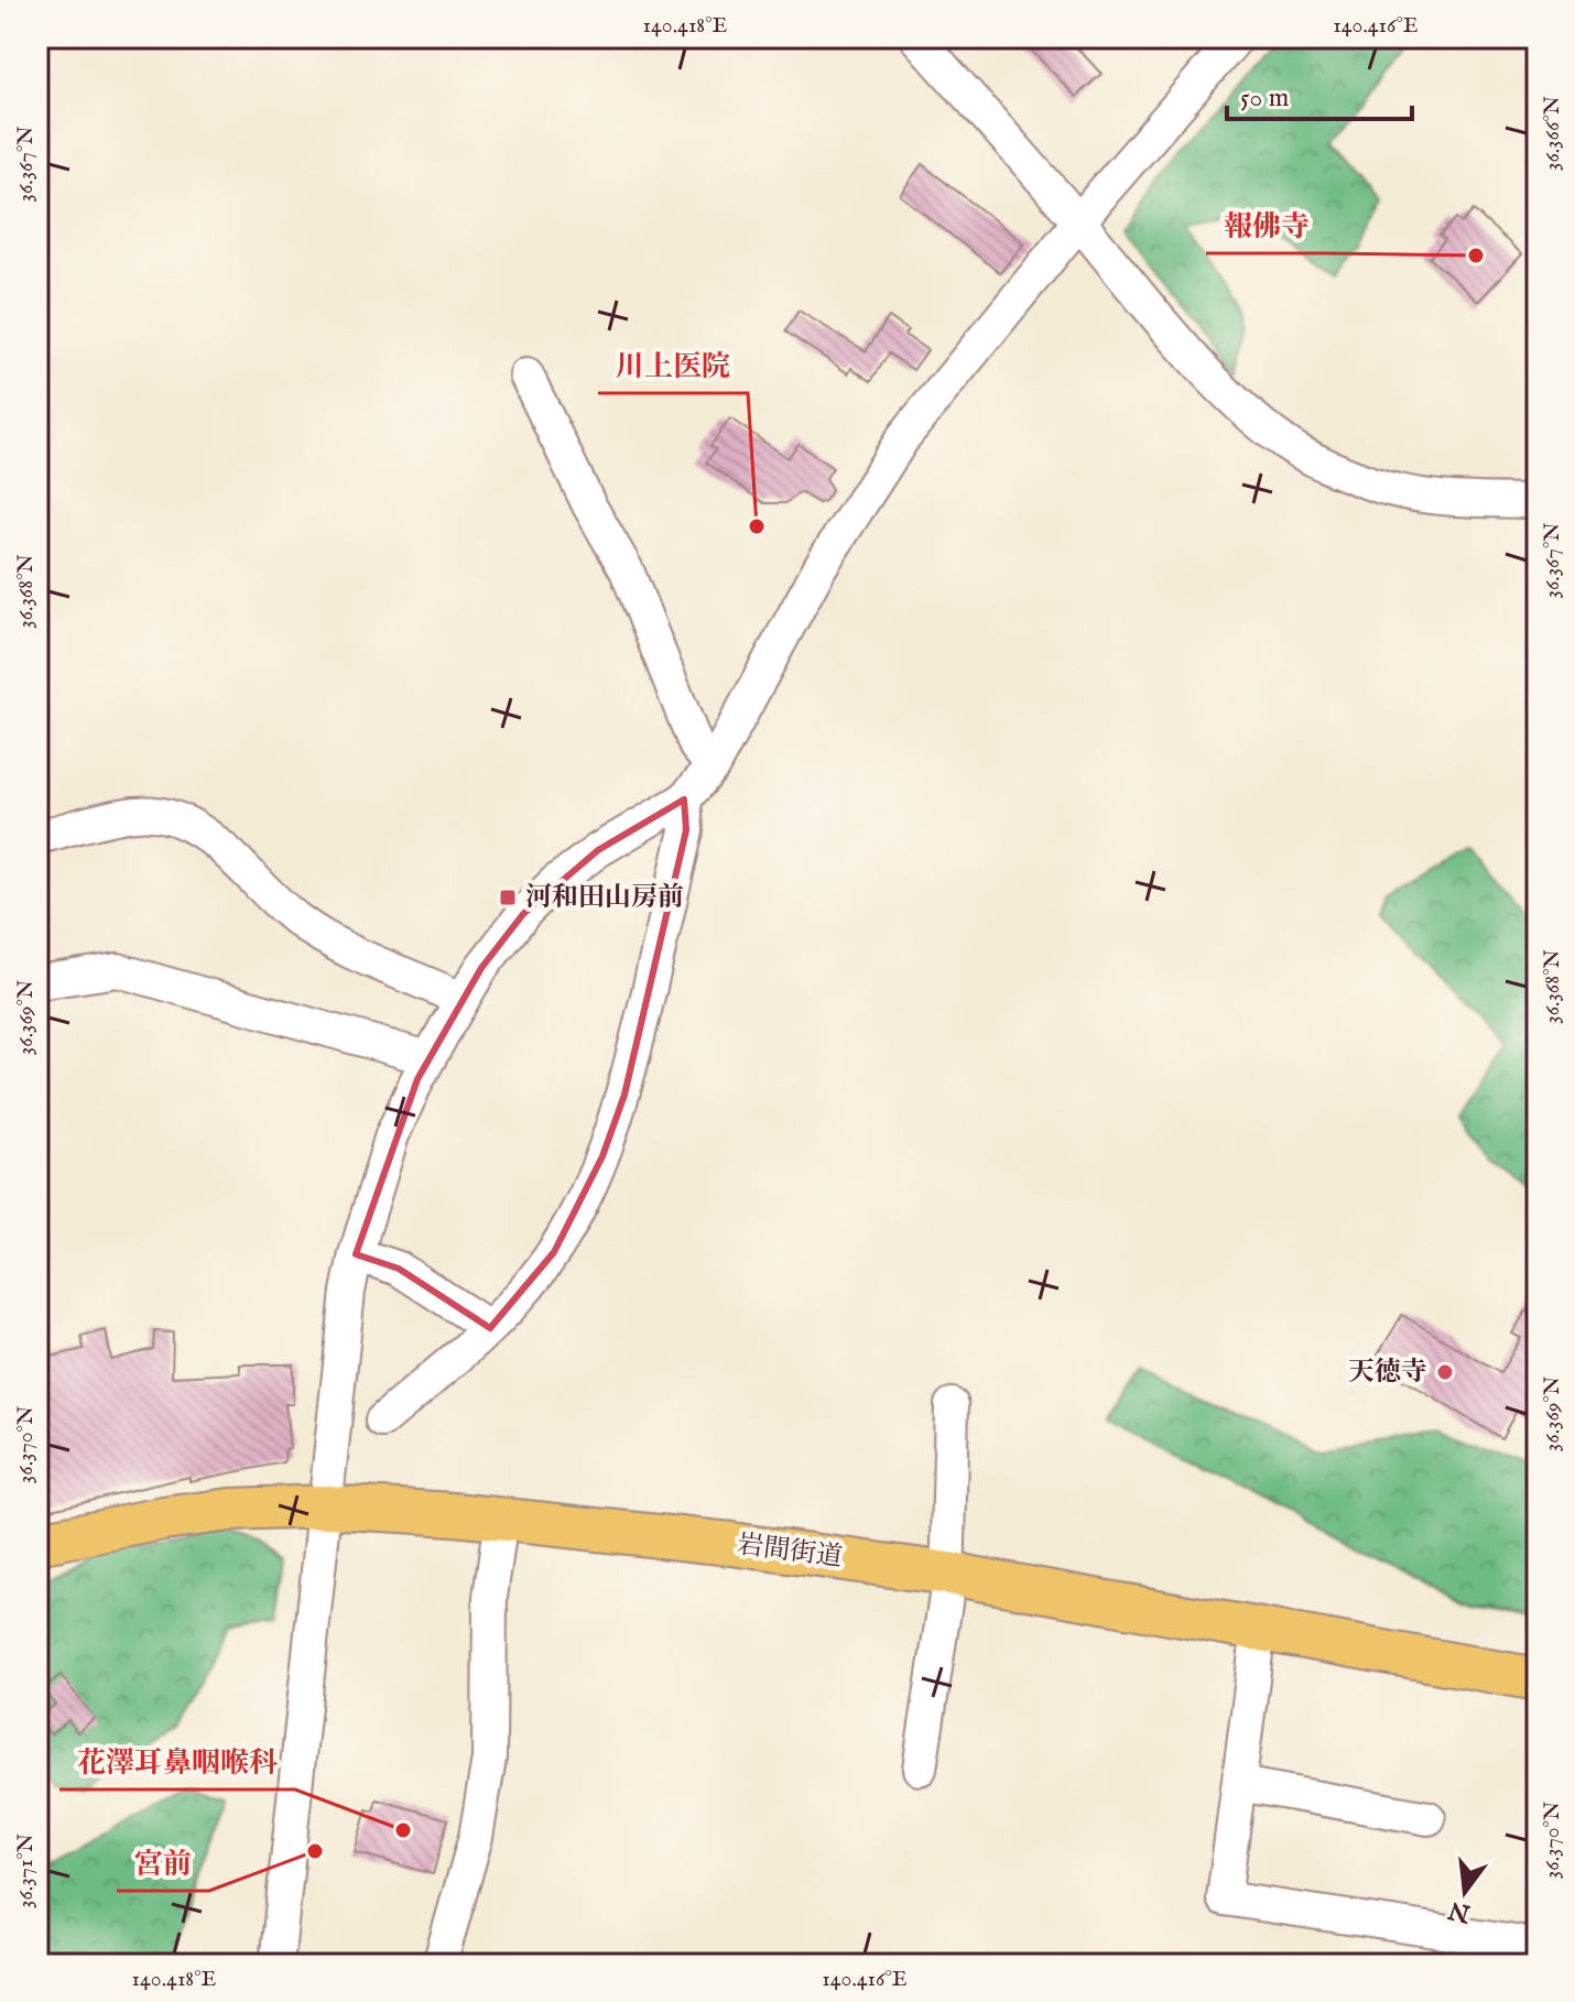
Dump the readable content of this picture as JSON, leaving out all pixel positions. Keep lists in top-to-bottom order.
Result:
{
  "streets": {
    "main road": ["岩間街道"]
  },
  "places": {
    "other": [
      "報佛寺",
      "川上医院",
      "天徳寺",
      "花澤耳鼻咽喉科",
      "宮前"
    ],
    "transit": ["河和田山房前"]
  },
  "scale_bar": "50 m",
  "north": "bottom",
  "coordinates": [
    "140.418°E",
    "140.416°E",
    "36.366°N",
    "36.367°N",
    "36.368°N",
    "36.369°N",
    "36.370°N",
    "36.371°N"
  ]
}
